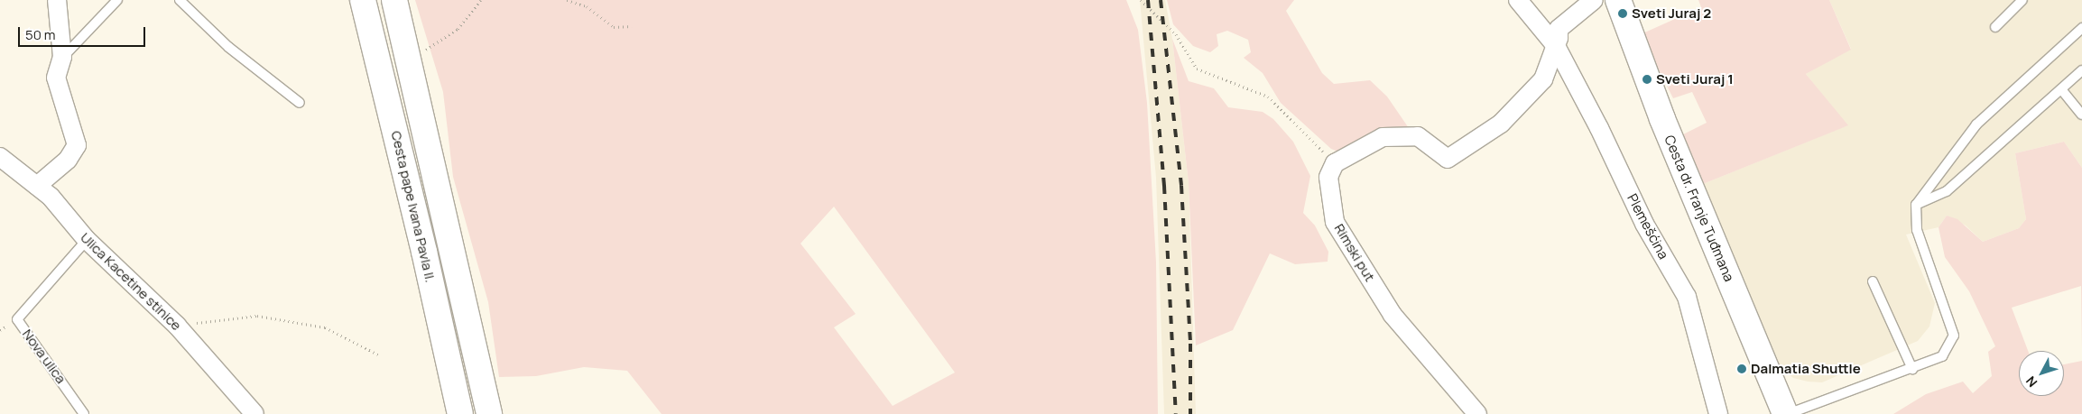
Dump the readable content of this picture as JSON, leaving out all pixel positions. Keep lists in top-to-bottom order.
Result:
{
  "streets": {
    "main road": ["Cesta pape Ivana Pavla II.", "Cesta dr. Franje Tuđmana"],
    "street": ["Plemešćina", "Rimski put", "Ulica Kacetine stinice"],
    "lane": ["Nova ulica"]
  },
  "crossings": [
    ["Ulica Kacetine stinice", "Nova ulica"]
  ],
  "places": ["Sveti Juraj 2", "Sveti Juraj 1", "Dalmatia Shuttle"],
  "scale_bar": "50 m",
  "north": "bottom left"
}
